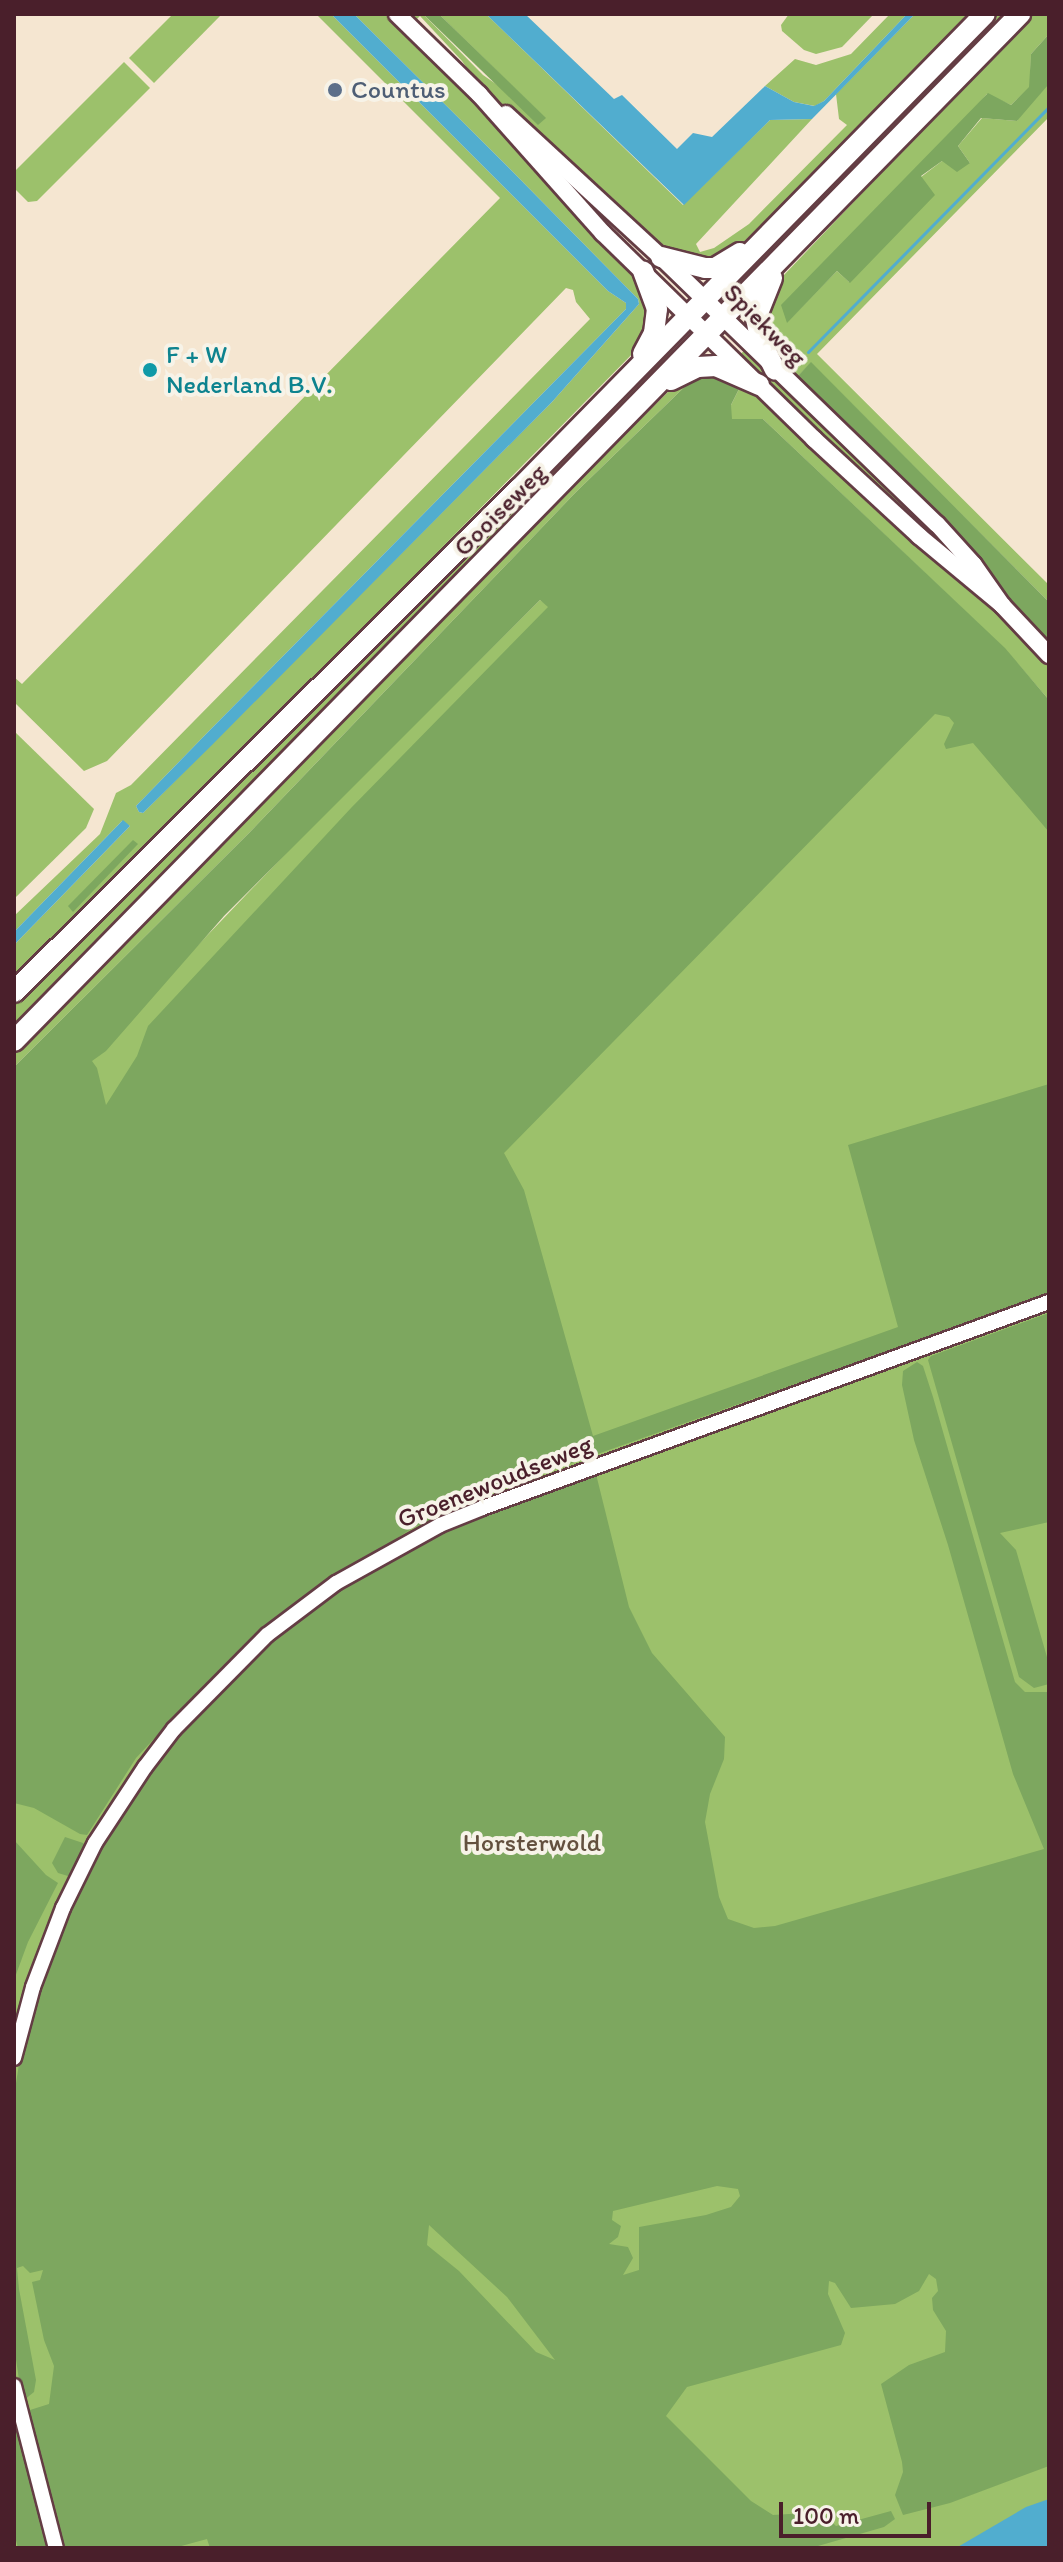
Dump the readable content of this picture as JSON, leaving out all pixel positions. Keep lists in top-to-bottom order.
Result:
{
  "streets": {
    "highway": ["Gooiseweg"],
    "main road": ["Spiekweg"],
    "street": ["Groenewoudseweg"]
  },
  "crossings": [
    ["Spiekweg", "Gooiseweg"]
  ],
  "parks": ["Horsterwold"],
  "places": ["Countus", "F + W Nederland B.V."],
  "scale_bar": "100 m"
}
